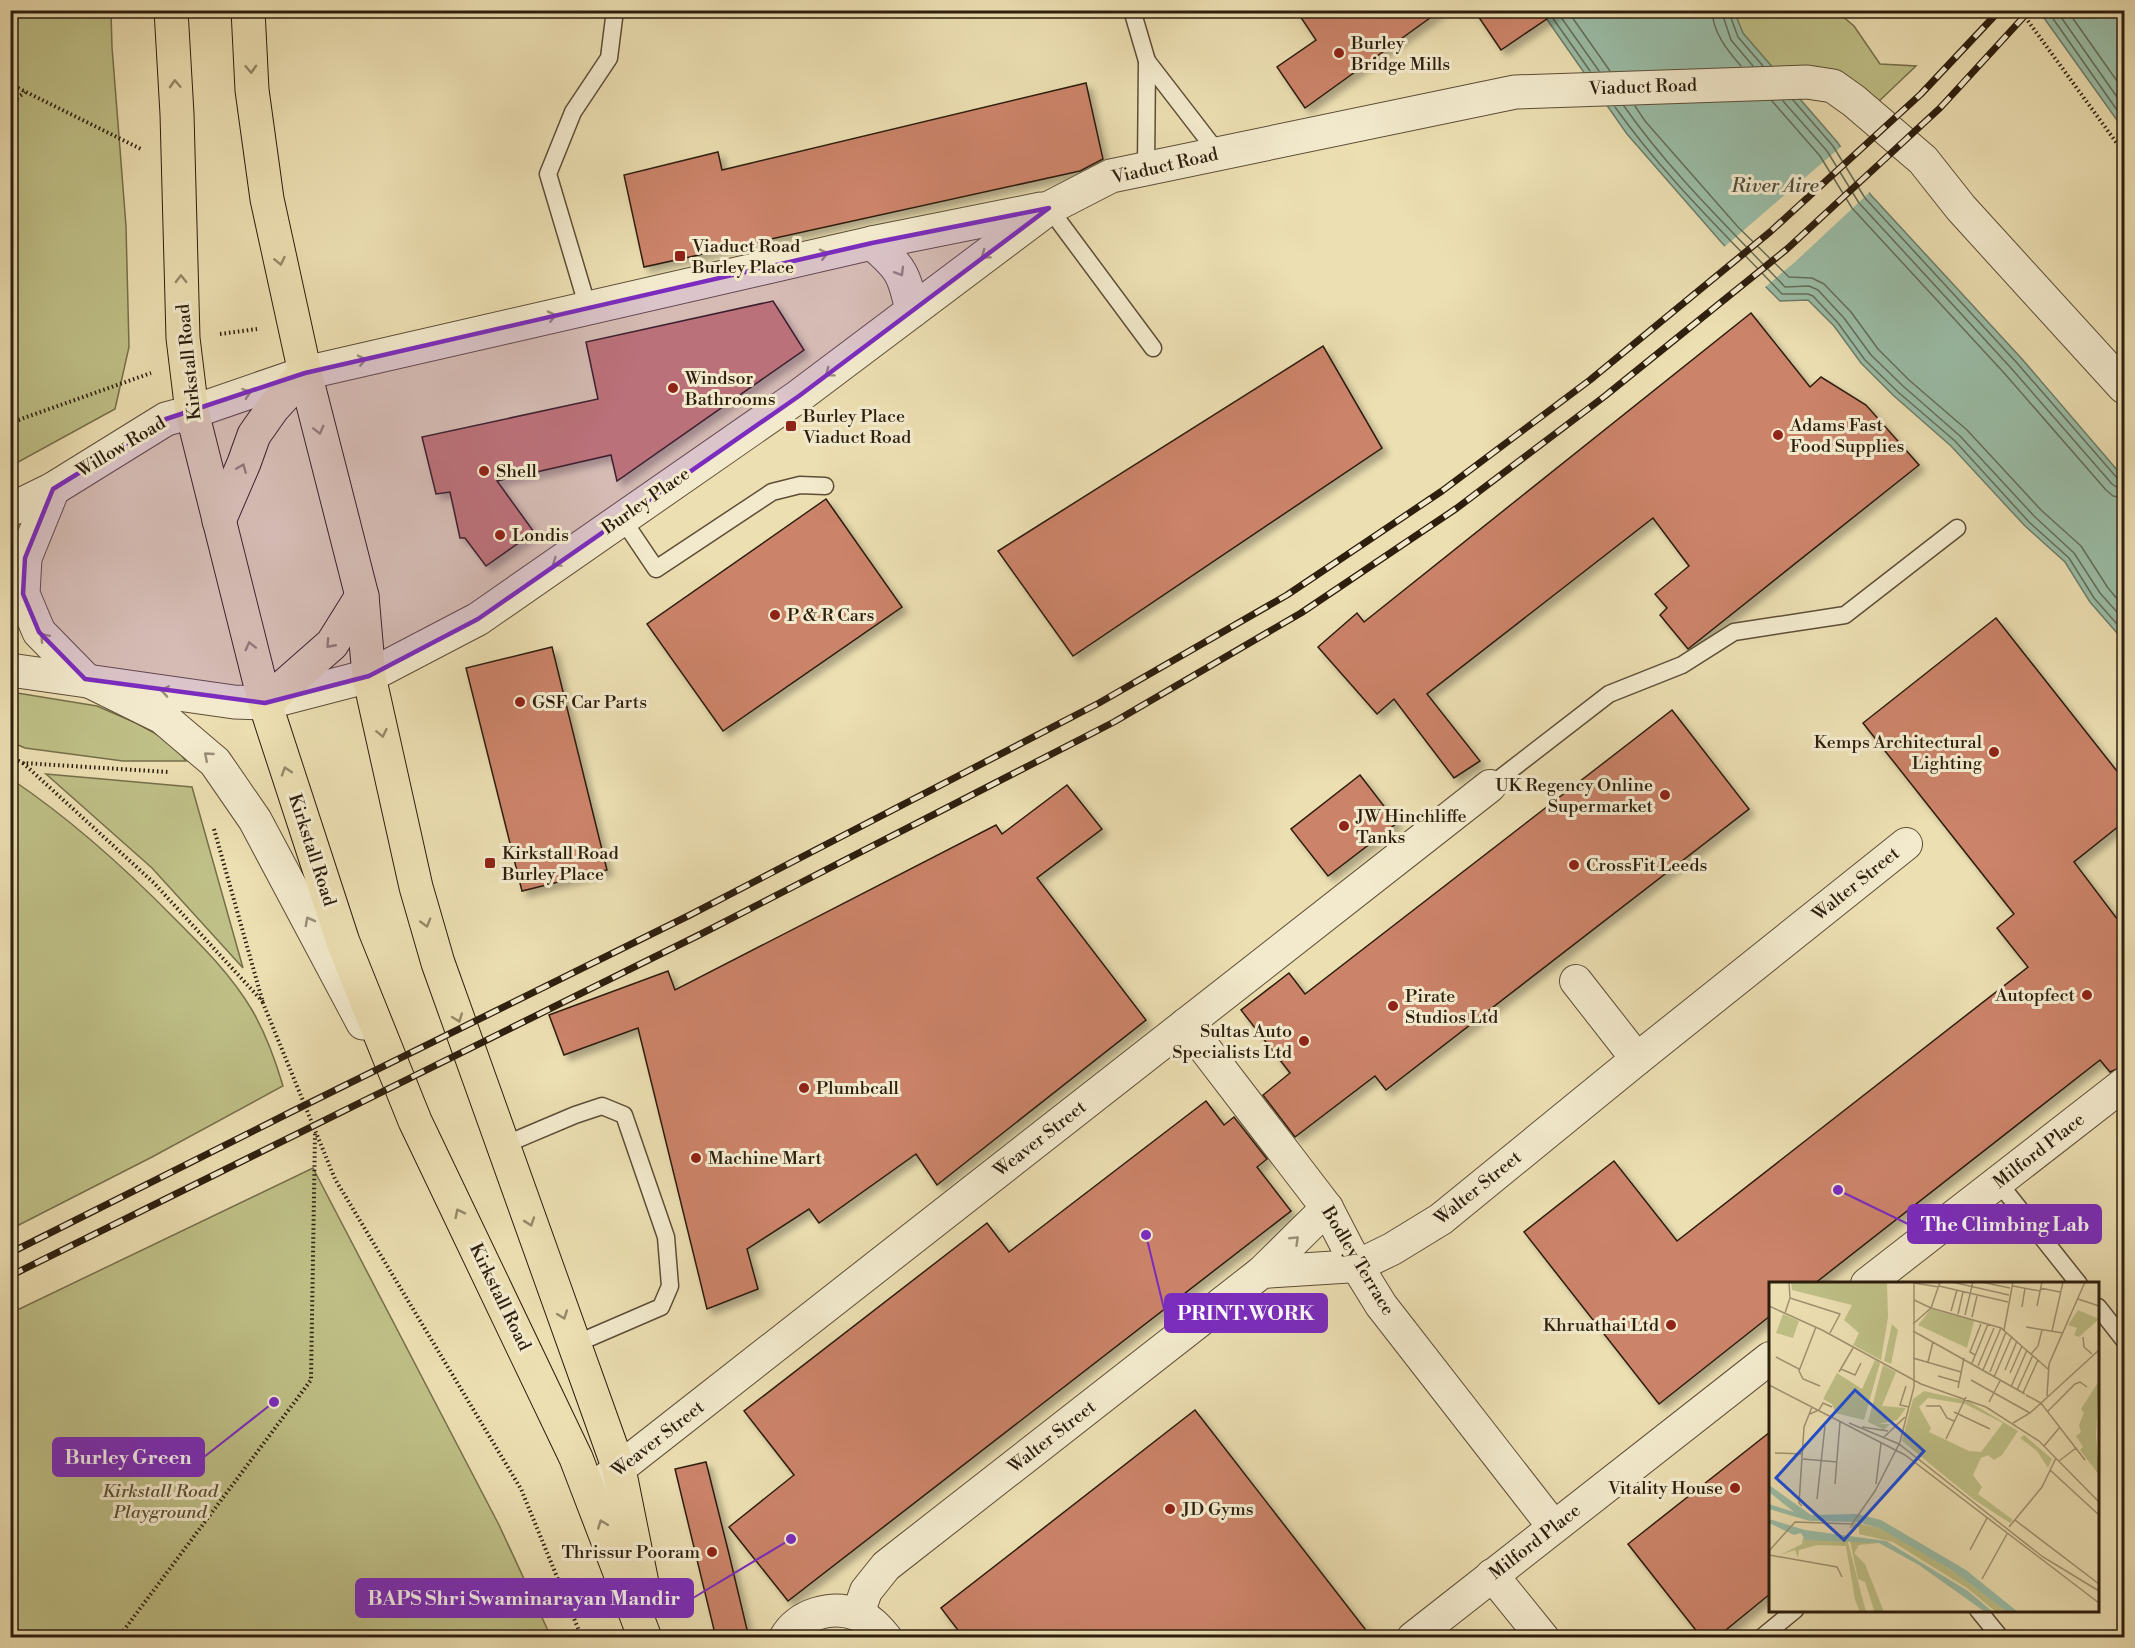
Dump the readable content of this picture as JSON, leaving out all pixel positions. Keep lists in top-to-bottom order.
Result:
{
  "streets": {
    "main road": ["Kirkstall Road"],
    "street": [
      "Viaduct Road",
      "Willow Road",
      "Burley Place",
      "Walter Street",
      "Weaver Street",
      "Milford Place",
      "Bodley Terrace"
    ]
  },
  "crossings": [
    ["Viaduct Road", "Burley Place"],
    ["Kirkstall Road", "Willow Road"],
    ["Kirkstall Road", "Burley Place"],
    ["Kirkstall Road", "Weaver Street"],
    ["Walter Street", "Bodley Terrace"],
    ["Weaver Street", "Bodley Terrace"],
    ["Milford Place", "Bodley Terrace"]
  ],
  "one_way": ["Willow Road"],
  "water": ["River Aire"],
  "parks": ["Kirkstall Road Playground"],
  "places": {
    "other": [
      "Burley Bridge Mills",
      "Windsor Bathrooms",
      "Adams Fast Food Supplies",
      "Shell",
      "Londis",
      "P & R Cars",
      "GSF Car Parts",
      "Kemps Architectural Lighting",
      "UK Regency Online Supermarket",
      "JW Hinchliffe Tanks",
      "CrossFit Leeds",
      "Autopfect",
      "Pirate Studios Ltd",
      "Sultas Auto Specialists Ltd",
      "Plumbcall",
      "Machine Mart",
      "The Climbing Lab",
      "PRINT.WORK",
      "Khruathai Ltd",
      "Burley Green",
      "Vitality House",
      "JD Gyms",
      "BAPS Shri Swaminarayan Mandir",
      "Thrissur Pooram"
    ],
    "transit": ["Viaduct Road Burley Place", "Burley Place Viaduct Road", "Kirkstall Road Burley Place"]
  }
}
